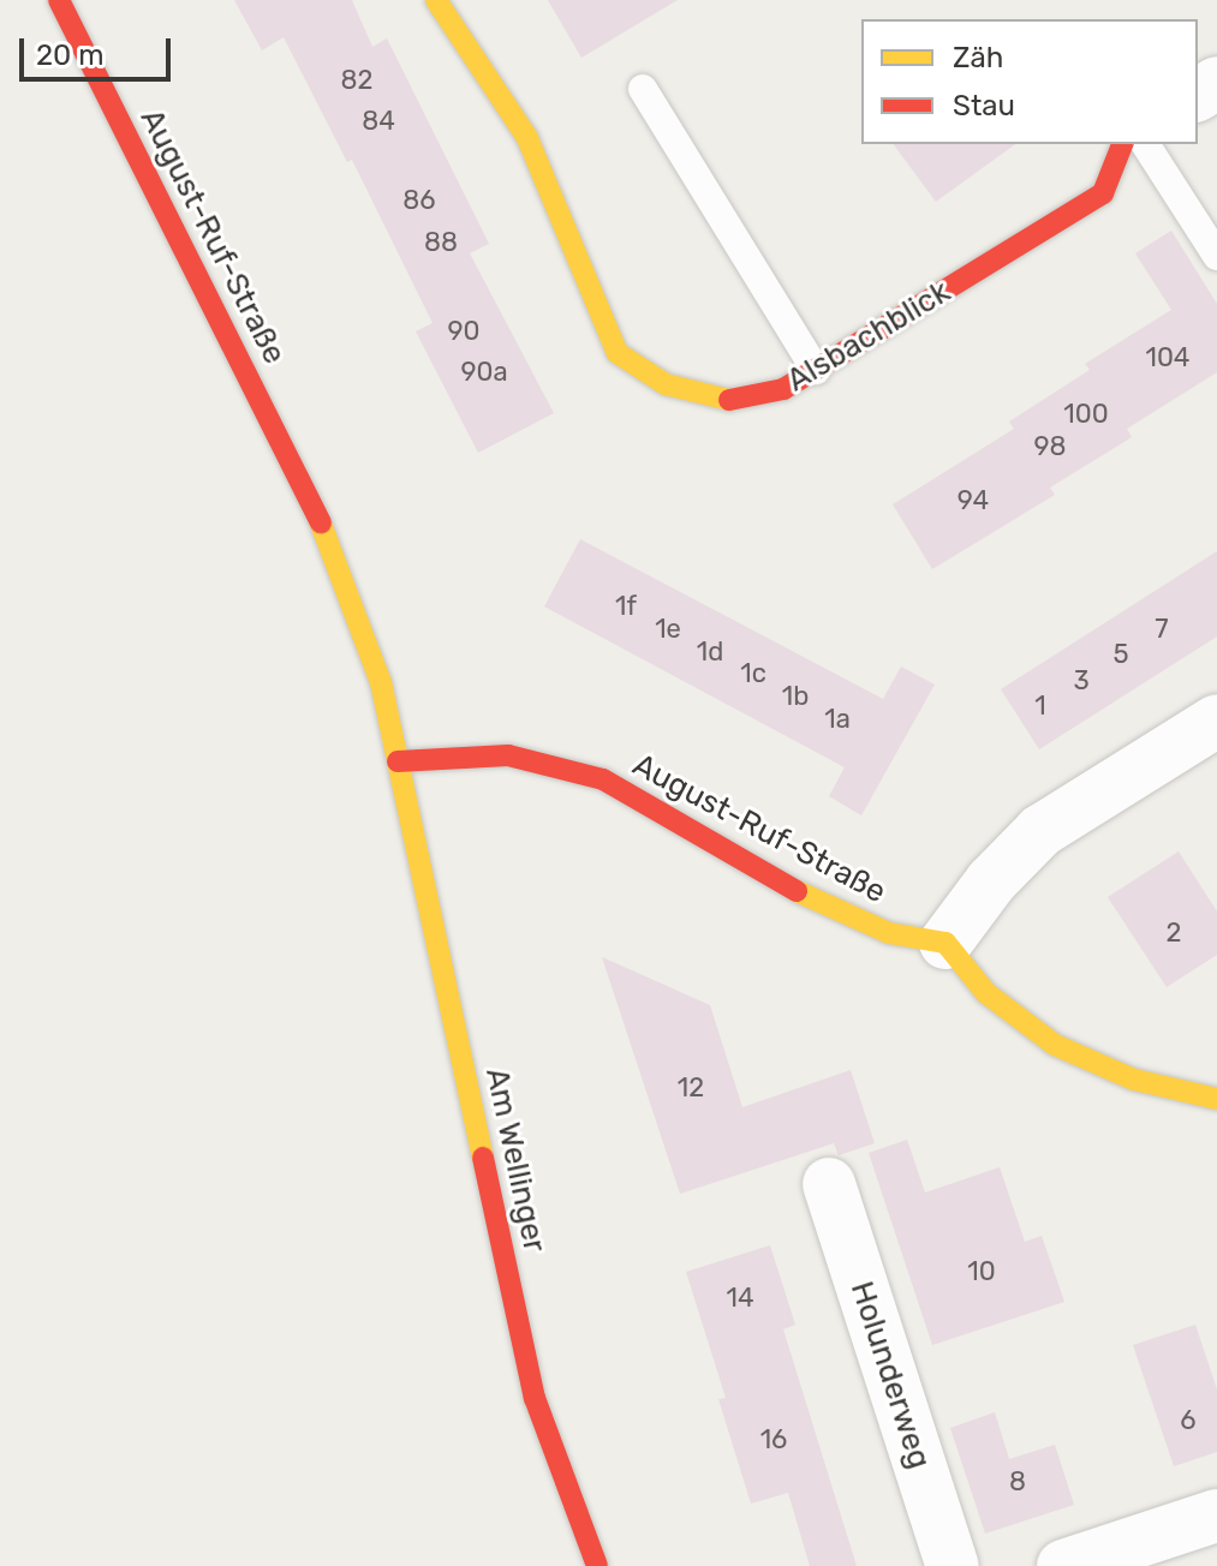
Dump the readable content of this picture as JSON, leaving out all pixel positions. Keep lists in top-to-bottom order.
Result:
{
  "streets": {
    "street": [
      "August-Ruf-Straße",
      "Alsbachblick",
      "Am Wellinger",
      "Holunderweg"
    ]
  },
  "crossings": [
    ["August-Ruf-Straße", "Am Wellinger"]
  ],
  "house_numbers": [
    "82",
    "84",
    "86",
    "88",
    "90",
    "104",
    "90a",
    "100",
    "98",
    "94",
    "1f",
    "1e",
    "7",
    "1d",
    "5",
    "1c",
    "3",
    "1b",
    "1",
    "1a",
    "2",
    "12",
    "10",
    "14",
    "6",
    "16",
    "8"
  ],
  "legend": ["Zäh", "Stau"],
  "scale_bar": "20 m"
}
